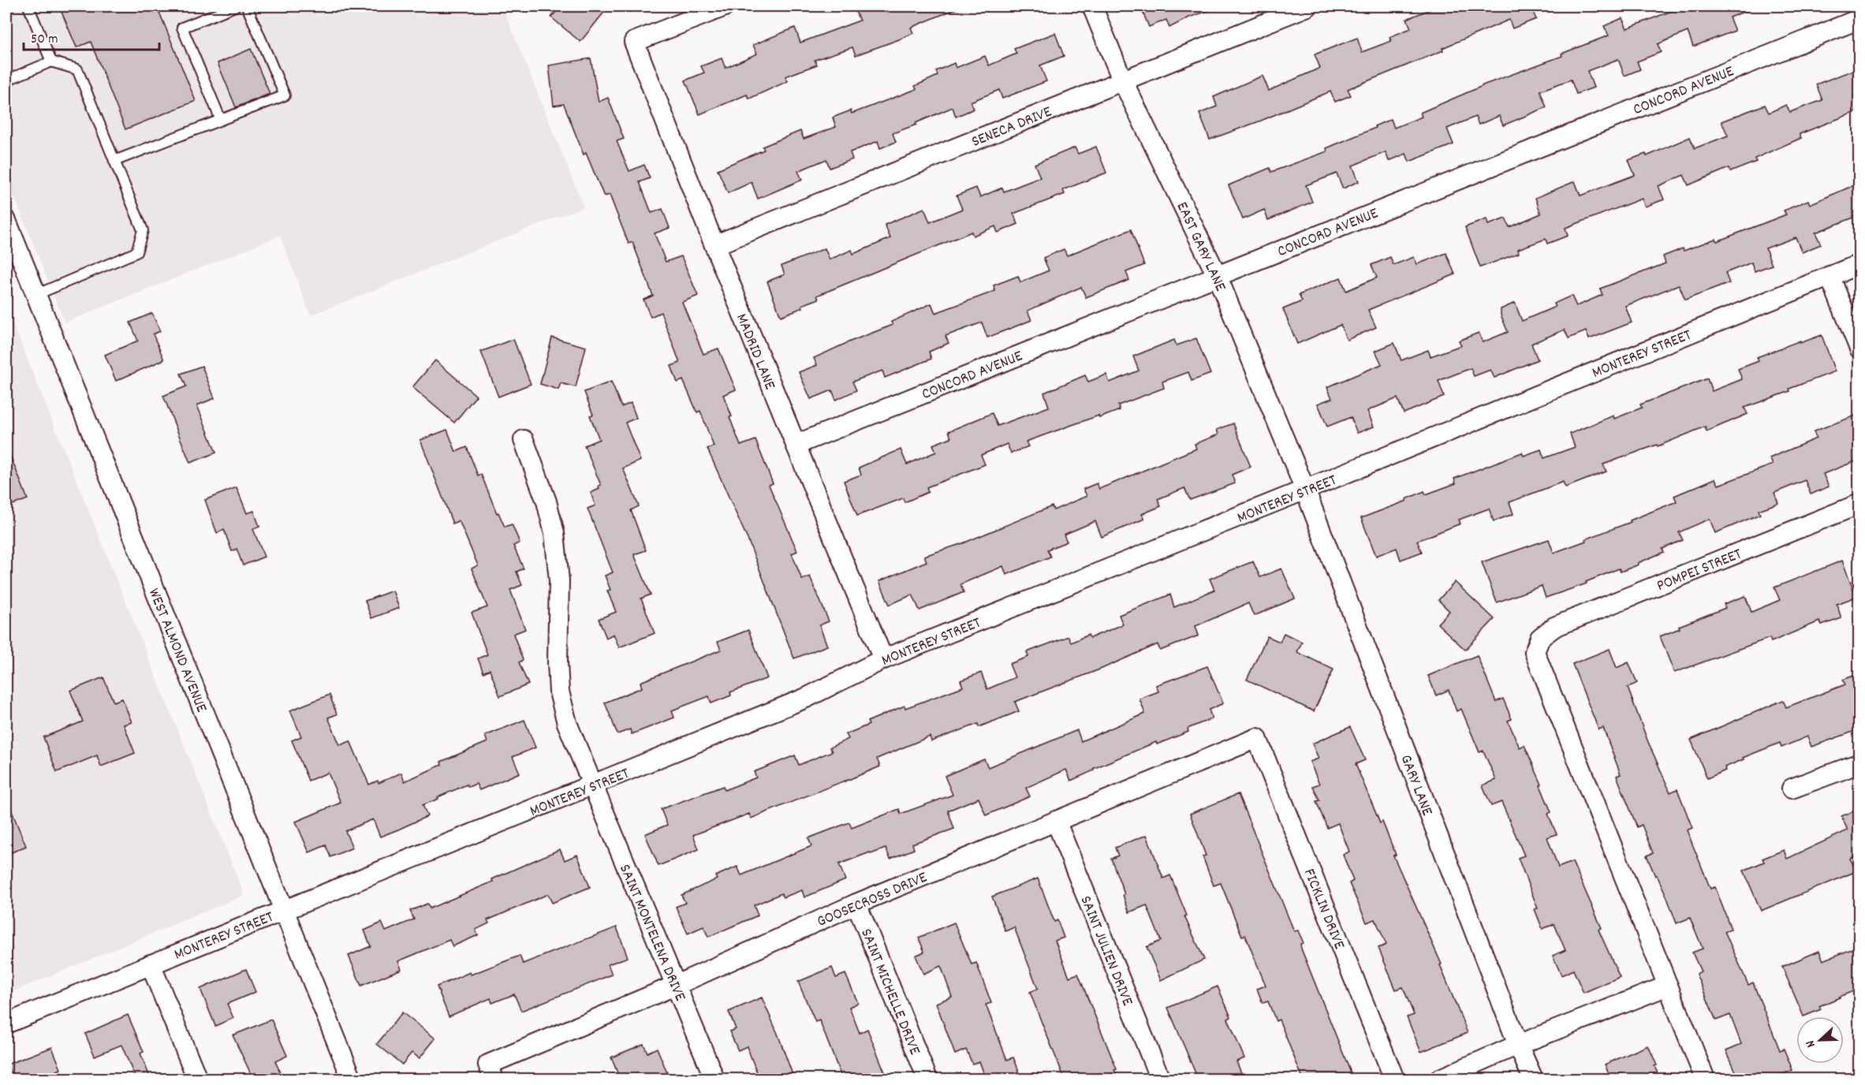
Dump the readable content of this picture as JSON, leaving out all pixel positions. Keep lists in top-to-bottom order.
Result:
{
  "streets": {
    "street": [
      "CONCORD AVENUE",
      "SENECA DRIVE",
      "EAST GARY LANE",
      "MADRID LANE",
      "MONTEREY STREET",
      "POMPEI STREET",
      "WEST ALMOND AVENUE",
      "GARY LANE",
      "GOOSECROSS DRIVE",
      "FICKLIN DRIVE",
      "SAINT MONTELENA DRIVE",
      "SAINT JULIEN DRIVE",
      "SAINT MICHELLE DRIVE"
    ]
  },
  "crossings": [
    ["CONCORD AVENUE", "EAST GARY LANE"],
    ["CONCORD AVENUE", "MADRID LANE"],
    ["SENECA DRIVE", "EAST GARY LANE"],
    ["SENECA DRIVE", "MADRID LANE"],
    ["EAST GARY LANE", "MONTEREY STREET"],
    ["EAST GARY LANE", "GARY LANE"],
    ["MADRID LANE", "MONTEREY STREET"],
    ["MONTEREY STREET", "WEST ALMOND AVENUE"],
    ["MONTEREY STREET", "GARY LANE"],
    ["MONTEREY STREET", "SAINT MONTELENA DRIVE"],
    ["GOOSECROSS DRIVE", "FICKLIN DRIVE"],
    ["GOOSECROSS DRIVE", "SAINT MONTELENA DRIVE"],
    ["GOOSECROSS DRIVE", "SAINT JULIEN DRIVE"],
    ["GOOSECROSS DRIVE", "SAINT MICHELLE DRIVE"]
  ],
  "scale_bar": "50 m",
  "north": "left"
}
